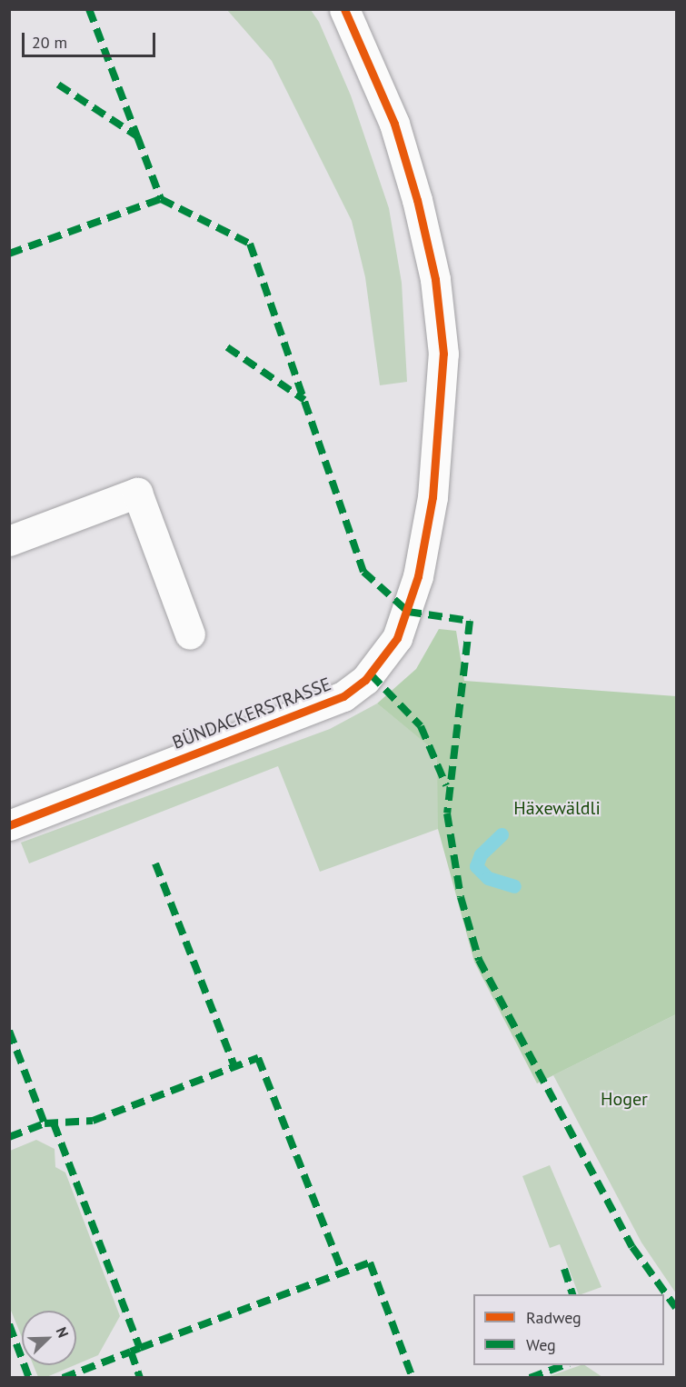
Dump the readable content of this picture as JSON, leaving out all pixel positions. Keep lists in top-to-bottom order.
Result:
{
  "streets": {
    "street": ["BÜNDACKERSTRASSE"]
  },
  "parks": ["Häxewäldli", "Hoger"],
  "legend": ["Radweg", "Weg"],
  "scale_bar": "20 m",
  "north": "top right"
}
